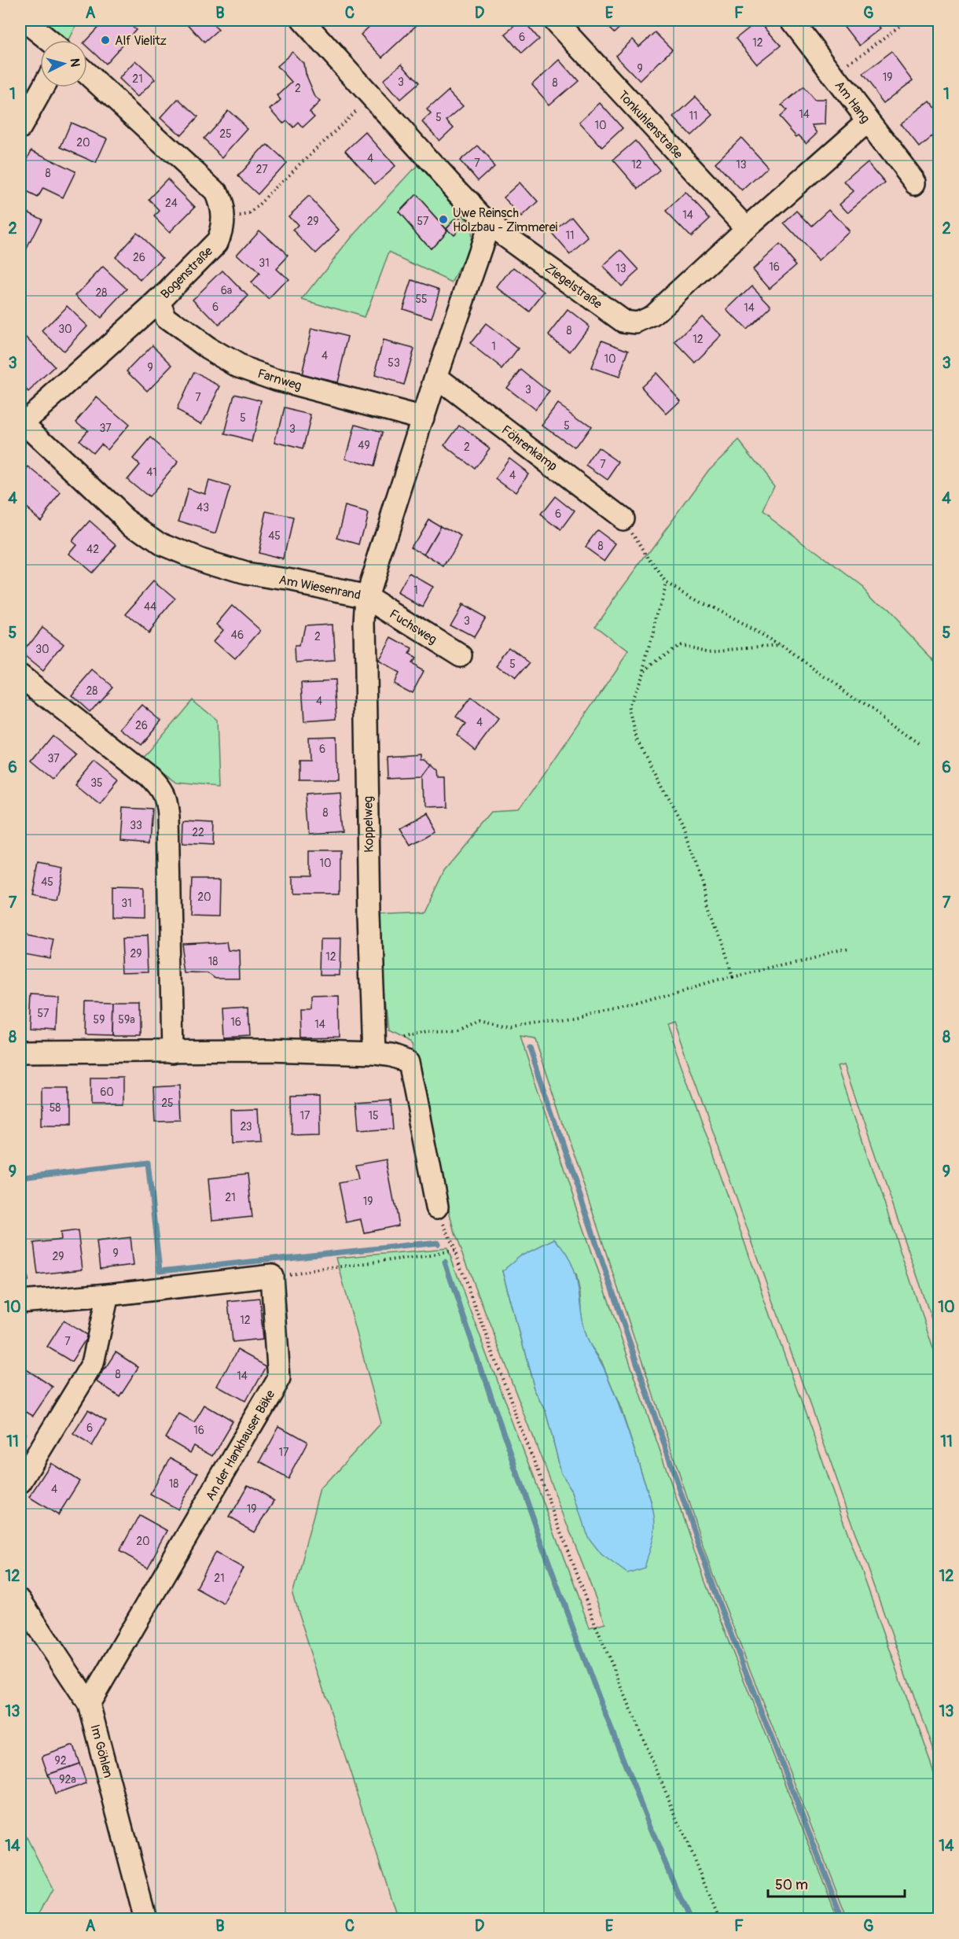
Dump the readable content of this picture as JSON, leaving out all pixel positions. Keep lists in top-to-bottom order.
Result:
{
  "streets": {
    "street": [
      "Am Hang",
      "Tonkuhlenstraße",
      "Bogenstraße",
      "Ziegelstraße",
      "Farnweg",
      "Föhrenkamp",
      "Am Wiesenrand",
      "Fuchsweg",
      "Koppelweg",
      "An der Hankhauser Bäke",
      "Im Göhlen"
    ]
  },
  "crossings": [
    ["Am Hang", "Ziegelstraße"],
    ["Tonkuhlenstraße", "Ziegelstraße"],
    ["Bogenstraße", "Farnweg"],
    ["Bogenstraße", "Am Wiesenrand"],
    ["Ziegelstraße", "Am Wiesenrand"],
    ["Farnweg", "Am Wiesenrand"],
    ["Föhrenkamp", "Am Wiesenrand"],
    ["Am Wiesenrand", "Fuchsweg"],
    ["Am Wiesenrand", "Koppelweg"],
    ["Fuchsweg", "Koppelweg"],
    ["An der Hankhauser Bäke", "Im Göhlen"]
  ],
  "places": ["Alf Vielitz", "Uwe Reinsch Holzbau - Zimmerei"],
  "house_numbers": [
    "6",
    "12",
    "9",
    "19",
    "21",
    "3",
    "8",
    "2",
    "14",
    "11",
    "5",
    "10",
    "25",
    "20",
    "4",
    "7",
    "12",
    "13",
    "27",
    "8",
    "24",
    "14",
    "29",
    "57",
    "11",
    "26",
    "31",
    "16",
    "13",
    "6a",
    "28",
    "55",
    "6",
    "14",
    "30",
    "8",
    "12",
    "1",
    "4",
    "10",
    "53",
    "9",
    "3",
    "7",
    "5",
    "5",
    "37",
    "3",
    "49",
    "2",
    "7",
    "41",
    "4",
    "43",
    "6",
    "45",
    "8",
    "42",
    "1",
    "44",
    "3",
    "46",
    "2",
    "30",
    "5",
    "28",
    "4",
    "4",
    "26",
    "6",
    "37",
    "35",
    "8",
    "33",
    "22",
    "10",
    "45",
    "20",
    "31",
    "29",
    "12",
    "18",
    "57",
    "59",
    "59a",
    "16",
    "14",
    "60",
    "25",
    "58",
    "17",
    "15",
    "23",
    "21",
    "19",
    "9",
    "29",
    "12",
    "7",
    "8",
    "14",
    "6",
    "16",
    "17",
    "18",
    "4",
    "19",
    "20",
    "21",
    "92",
    "92a"
  ],
  "scale_bar": "50 m",
  "north": "right",
  "grid": {
    "columns": [
      "A",
      "B",
      "C",
      "D",
      "E",
      "F",
      "G"
    ],
    "rows": [
      "1",
      "2",
      "3",
      "4",
      "5",
      "6",
      "7",
      "8",
      "9",
      "10",
      "11",
      "12",
      "13",
      "14"
    ]
  }
}
